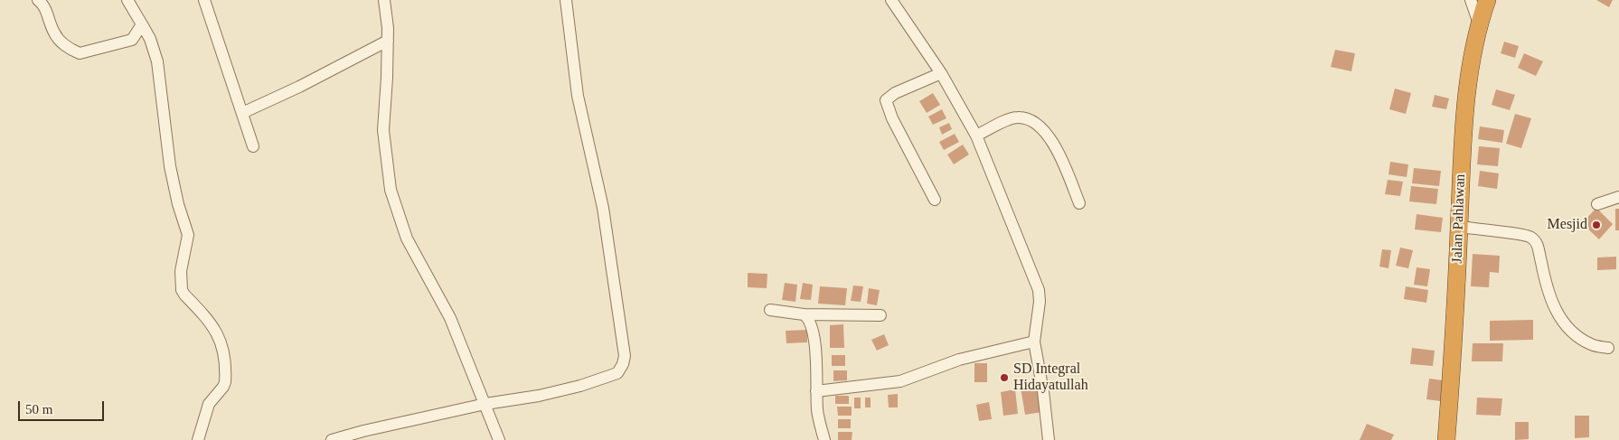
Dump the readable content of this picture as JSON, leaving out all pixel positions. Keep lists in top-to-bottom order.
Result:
{
  "streets": {
    "highway": ["Jalan Pahlawan"]
  },
  "places": ["Mesjid", "SD Integral Hidayatullah"],
  "scale_bar": "50 m"
}
